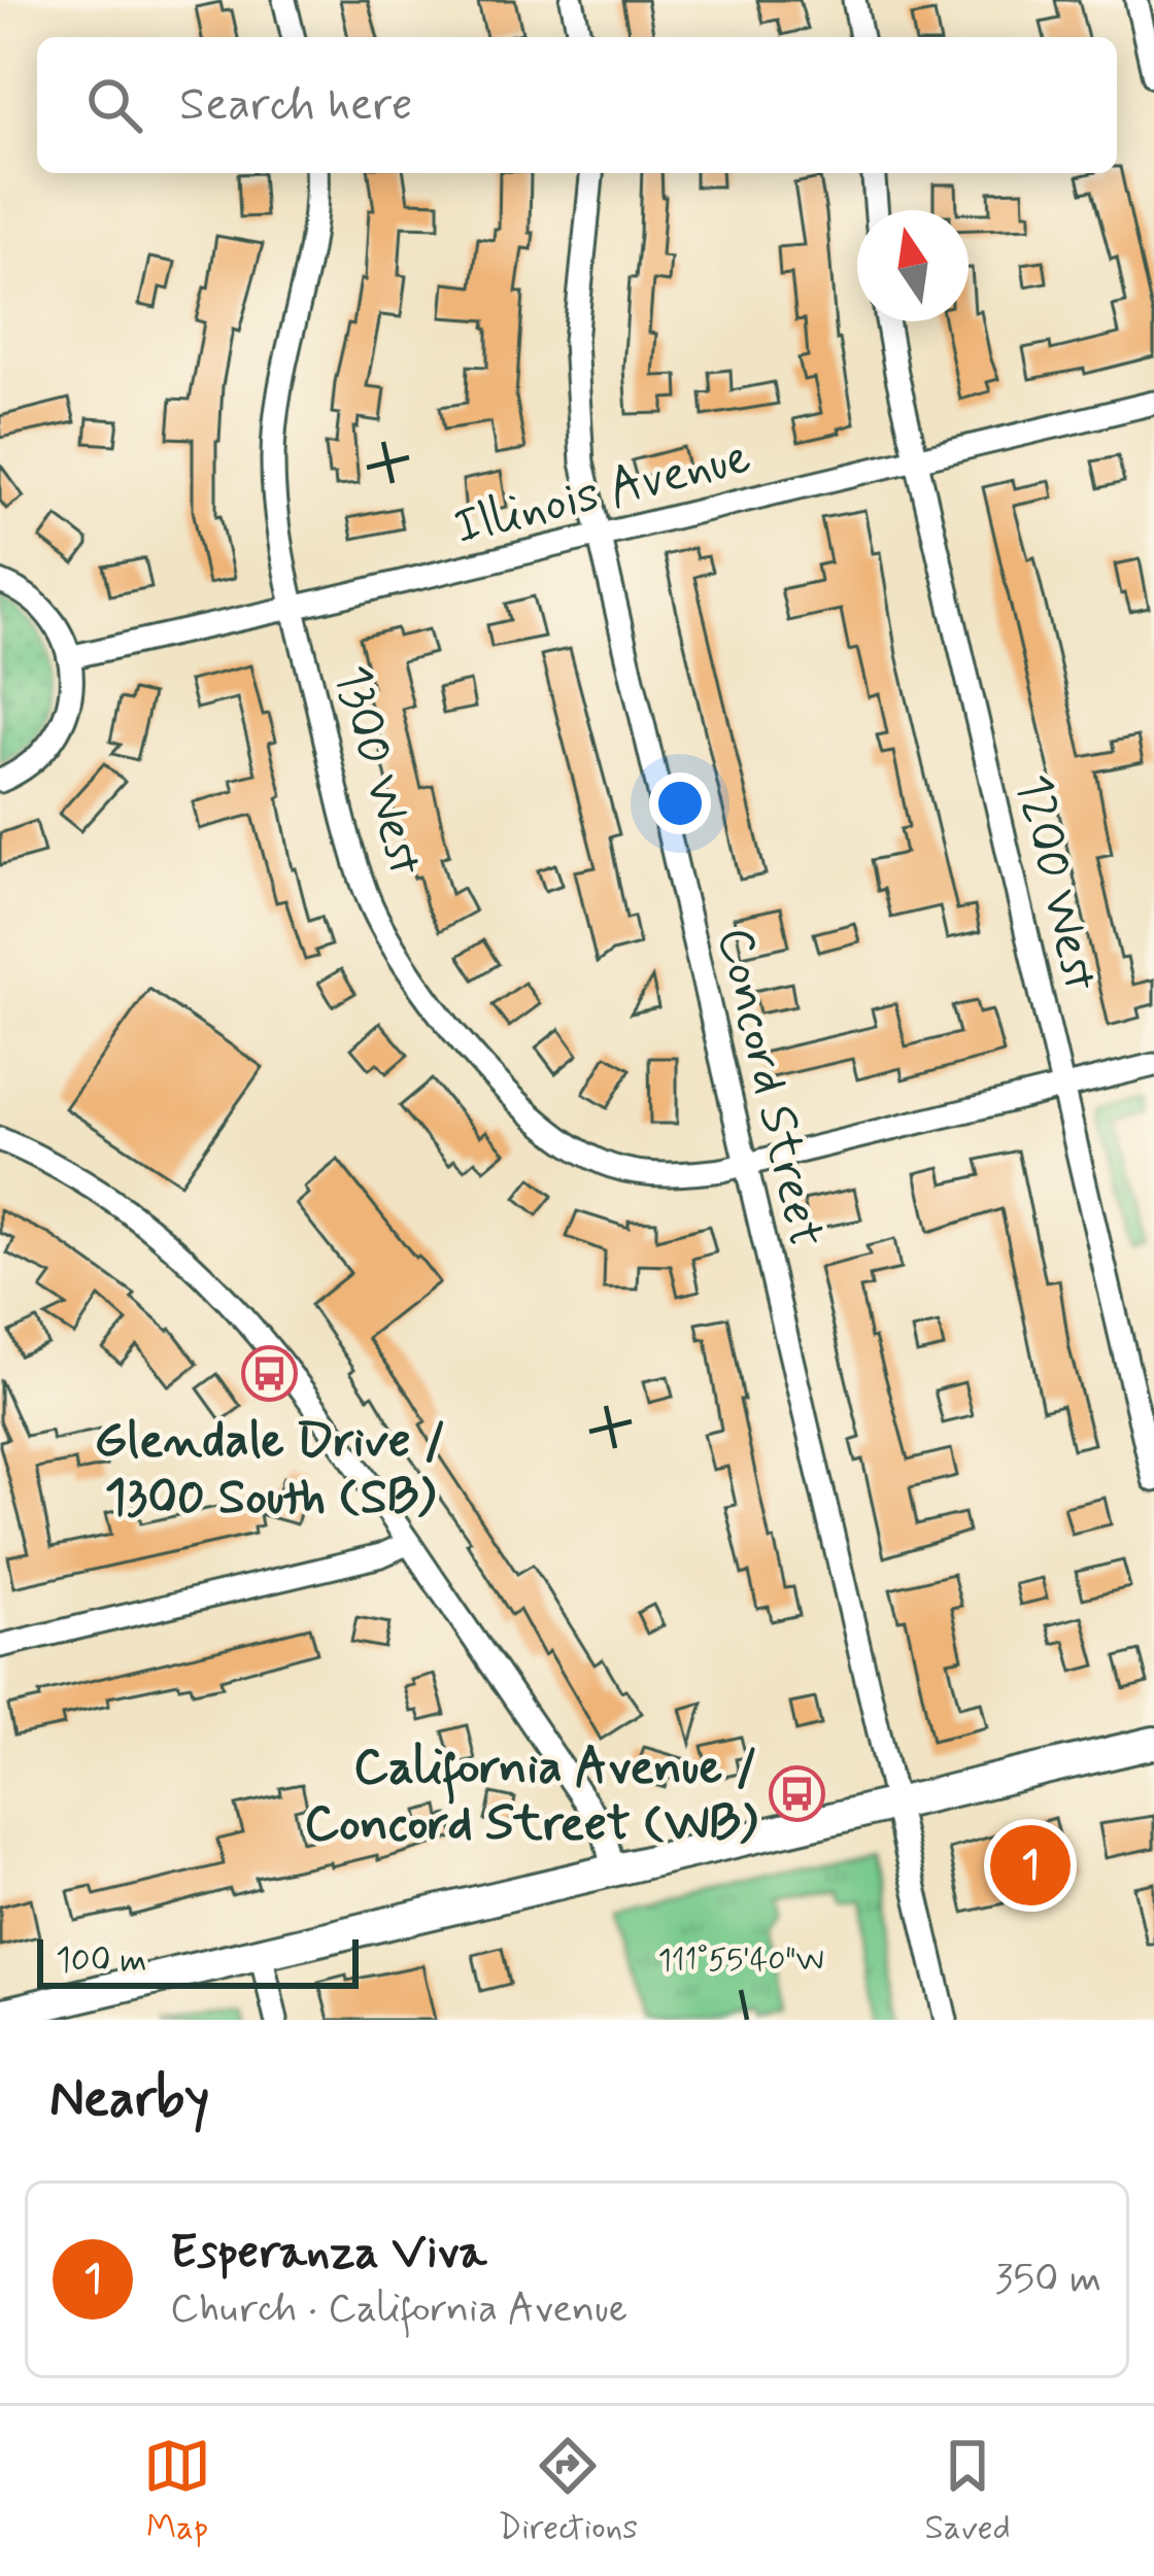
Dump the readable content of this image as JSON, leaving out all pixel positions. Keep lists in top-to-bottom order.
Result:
{
  "streets": {
    "street": [
      "Illinois Avenue",
      "1300 West",
      "1200 West",
      "Concord Street"
    ]
  },
  "crossings": [
    ["Illinois Avenue", "1300 West"],
    ["Illinois Avenue", "1200 West"],
    ["Illinois Avenue", "Concord Street"],
    ["1300 West", "1200 West"],
    ["1300 West", "Concord Street"]
  ],
  "places": {
    "bus stop": ["Glendale Drive / 1300 South (SB)", "California Avenue / Concord Street (WB)"]
  },
  "scale_bar": "100 m",
  "north": "top",
  "page": {
    "search": "Search here",
    "pins": "1",
    "scale": "100 m",
    "heading": "Nearby",
    "list": [
      {
        "mark": "1",
        "name": "Esperanza Viva",
        "note": "Church · California Avenue",
        "value": "350 m"
      }
    ],
    "nav": ["Map", "Directions", "Saved"]
  },
  "coordinates": ["111°55'40\"W"]
}
